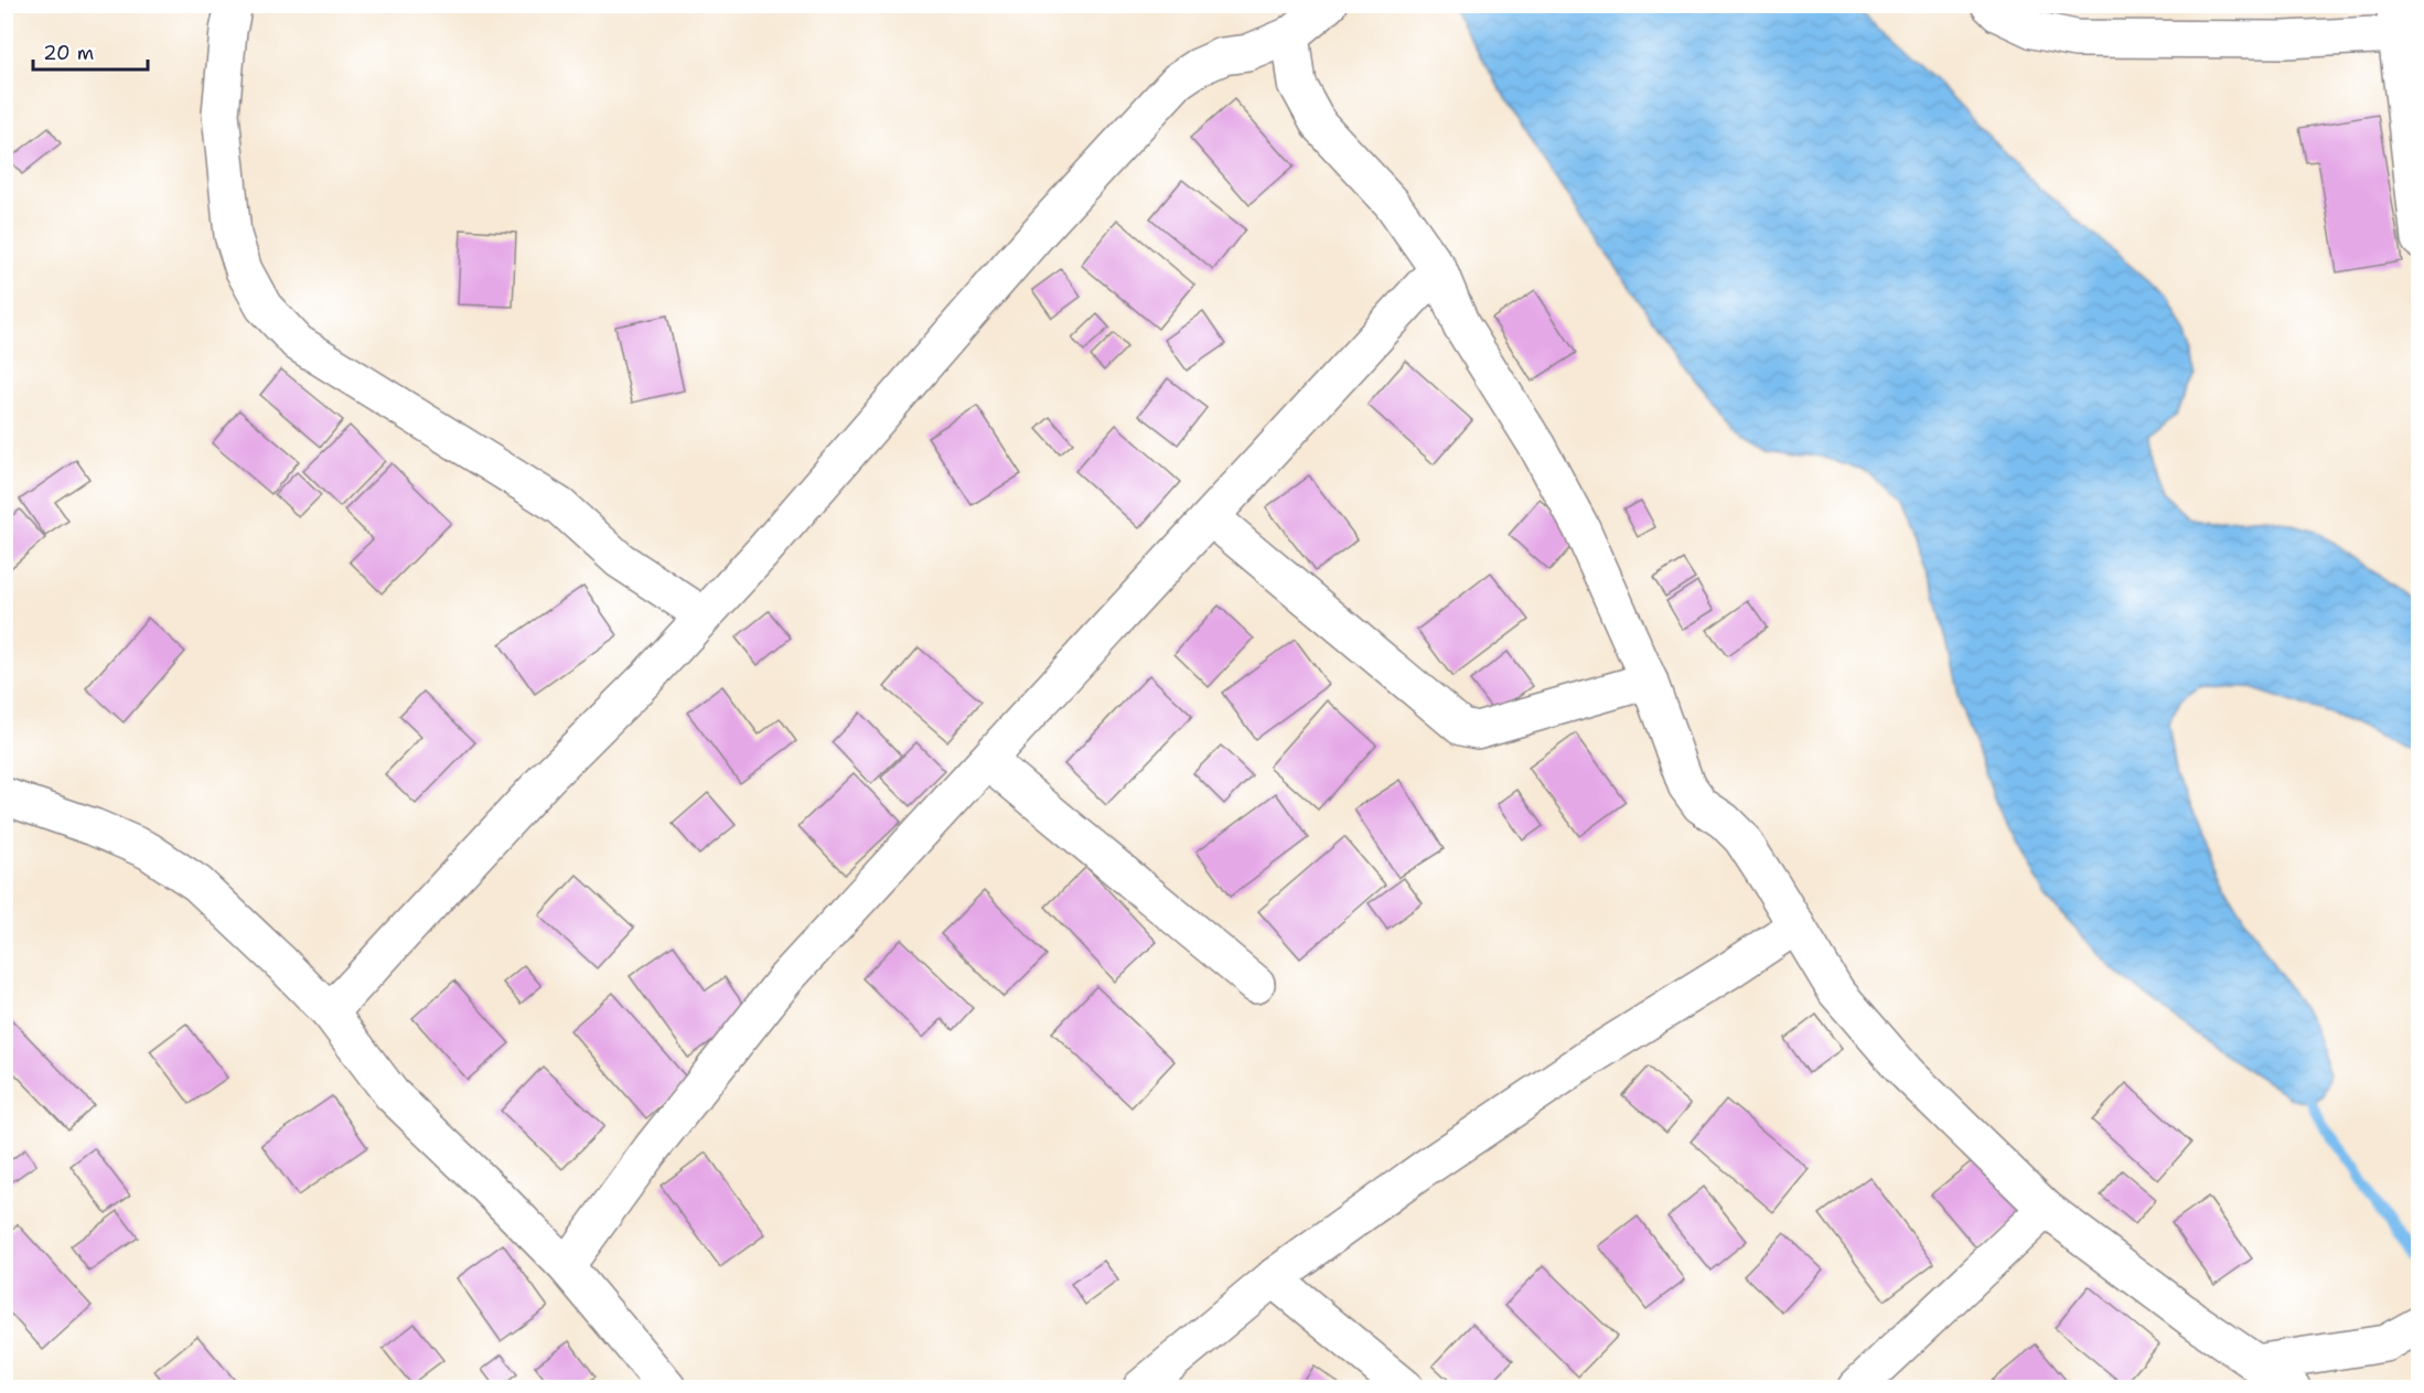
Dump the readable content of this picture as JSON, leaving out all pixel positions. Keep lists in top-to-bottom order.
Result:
{
  "scale_bar": "20 m"
}
